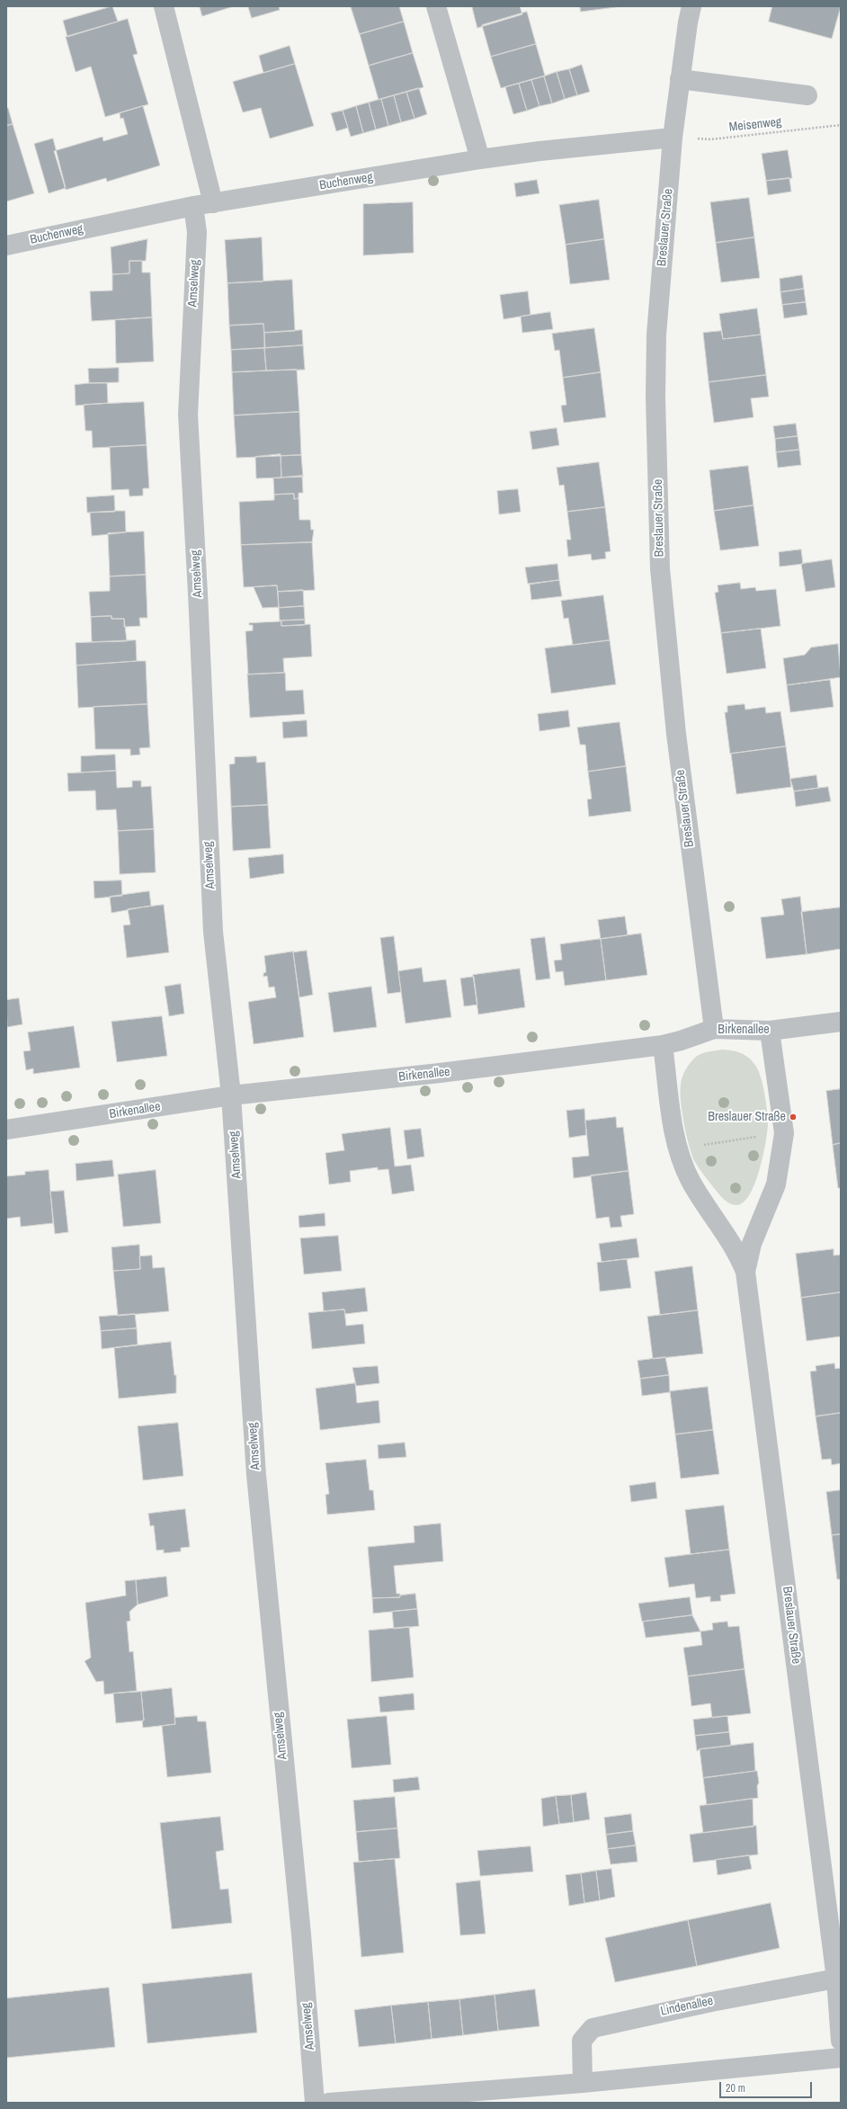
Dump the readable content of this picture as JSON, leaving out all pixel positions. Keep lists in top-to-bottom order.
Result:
{
  "streets": {
    "street": [
      "Buchenweg",
      "Breslauer Straße",
      "Amselweg",
      "Birkenallee",
      "Lindenallee"
    ],
    "path": ["Meisenweg"]
  },
  "crossings": [
    ["Meisenweg", "Buchenweg"],
    ["Meisenweg", "Breslauer Straße"],
    ["Buchenweg", "Breslauer Straße"],
    ["Buchenweg", "Amselweg"],
    ["Breslauer Straße", "Birkenallee"],
    ["Breslauer Straße", "Lindenallee"],
    ["Amselweg", "Birkenallee"]
  ],
  "places": ["Breslauer Straße"],
  "scale_bar": "20 m"
}
